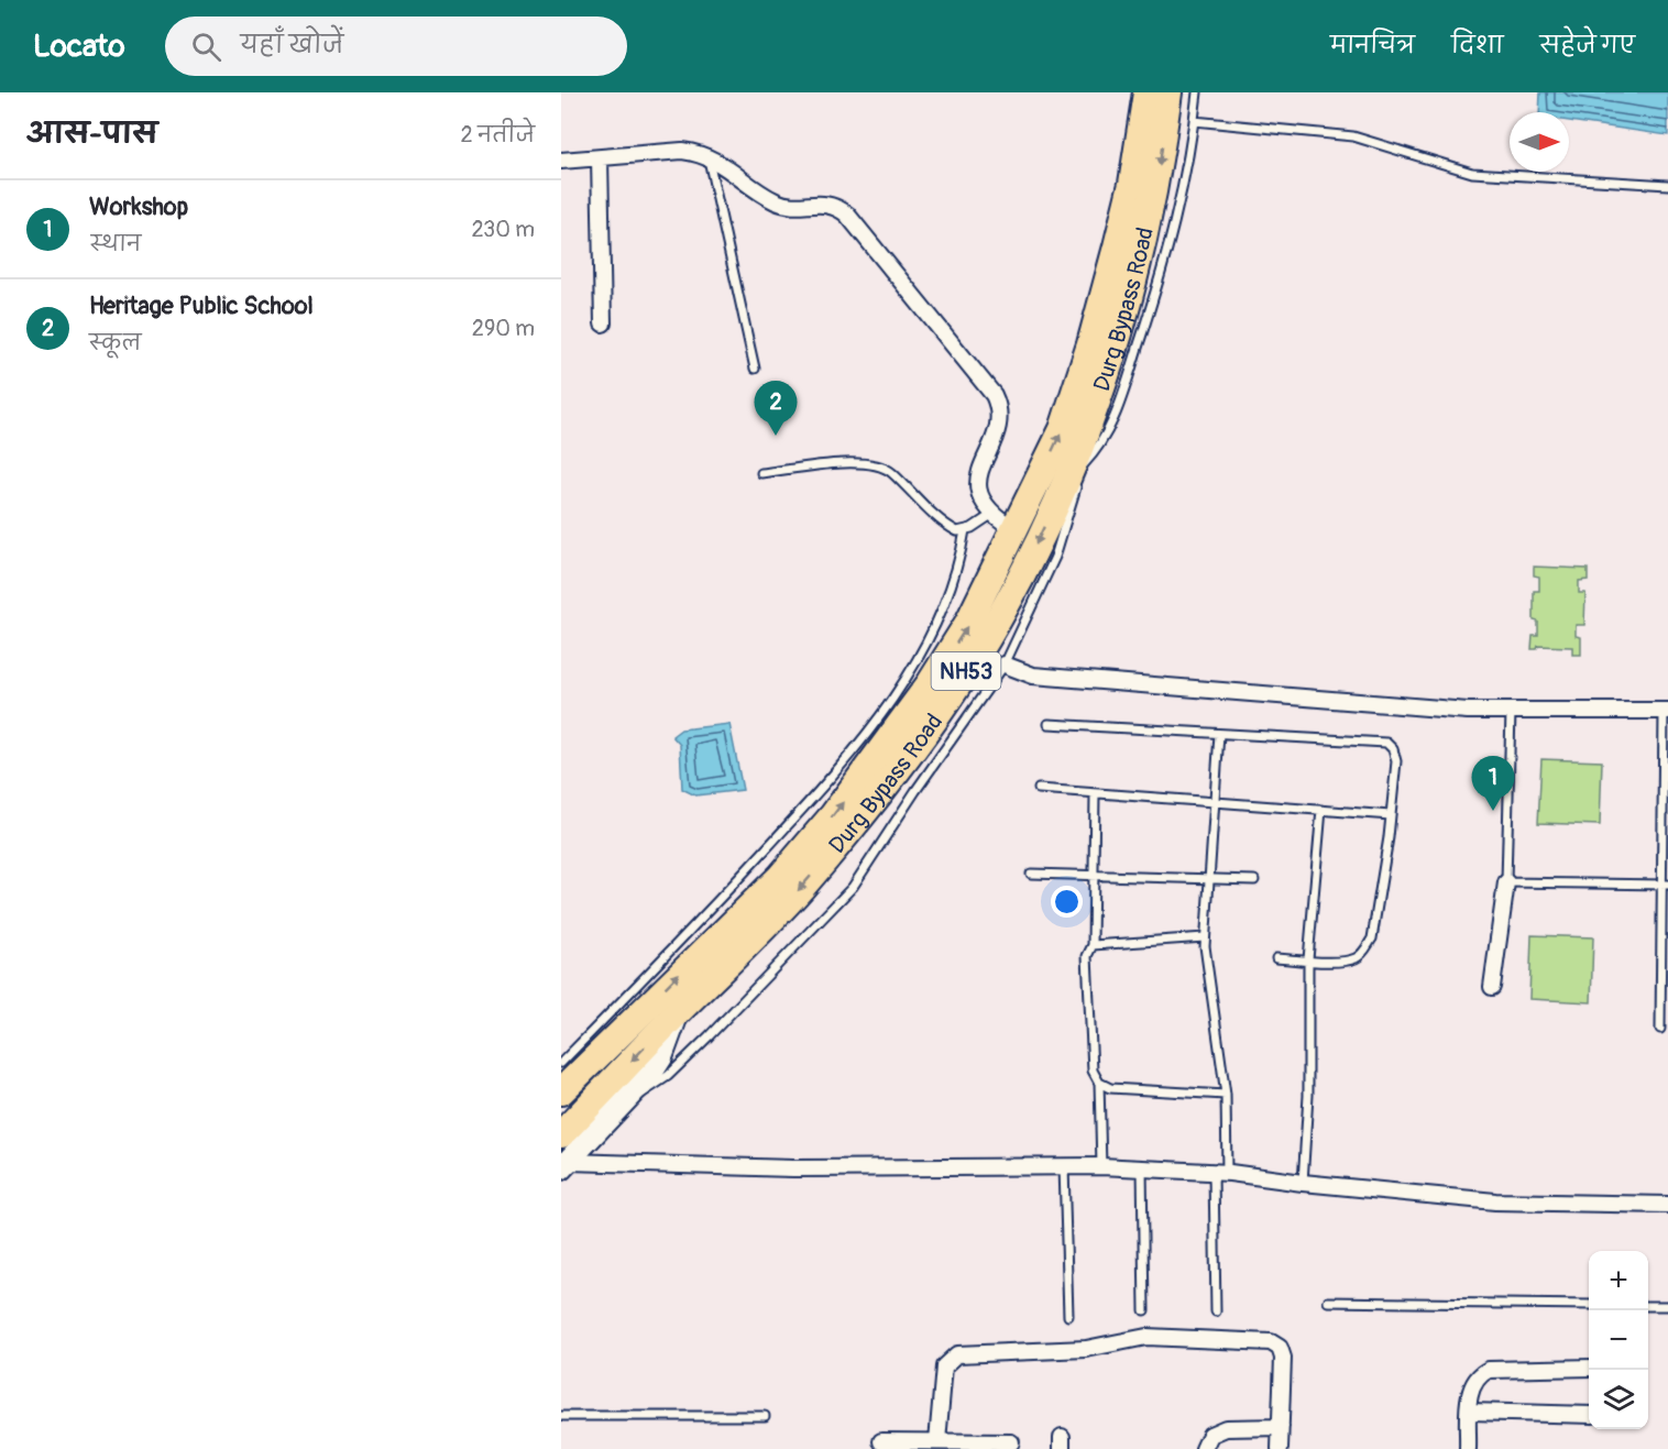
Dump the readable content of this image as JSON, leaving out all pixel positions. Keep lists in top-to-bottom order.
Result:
{
  "streets": {
    "highway": ["Durg Bypass Road", "NH53"]
  },
  "north": "right",
  "page": {
    "header": "Locato",
    "search": "यहाँ खोजें",
    "nav": ["मानचित्र", "दिशा", "सहेजे गए"],
    "heading": ["आस-पास", "2 नतीजे"],
    "list": [
      {
        "mark": "1",
        "name": "Workshop",
        "note": "स्थान",
        "value": "230 m"
      },
      {
        "mark": "2",
        "name": "Heritage Public School",
        "note": "स्कूल",
        "value": "290 m"
      }
    ],
    "pins": ["2", "1"],
    "map_buttons": ["+", "−"]
  }
}
